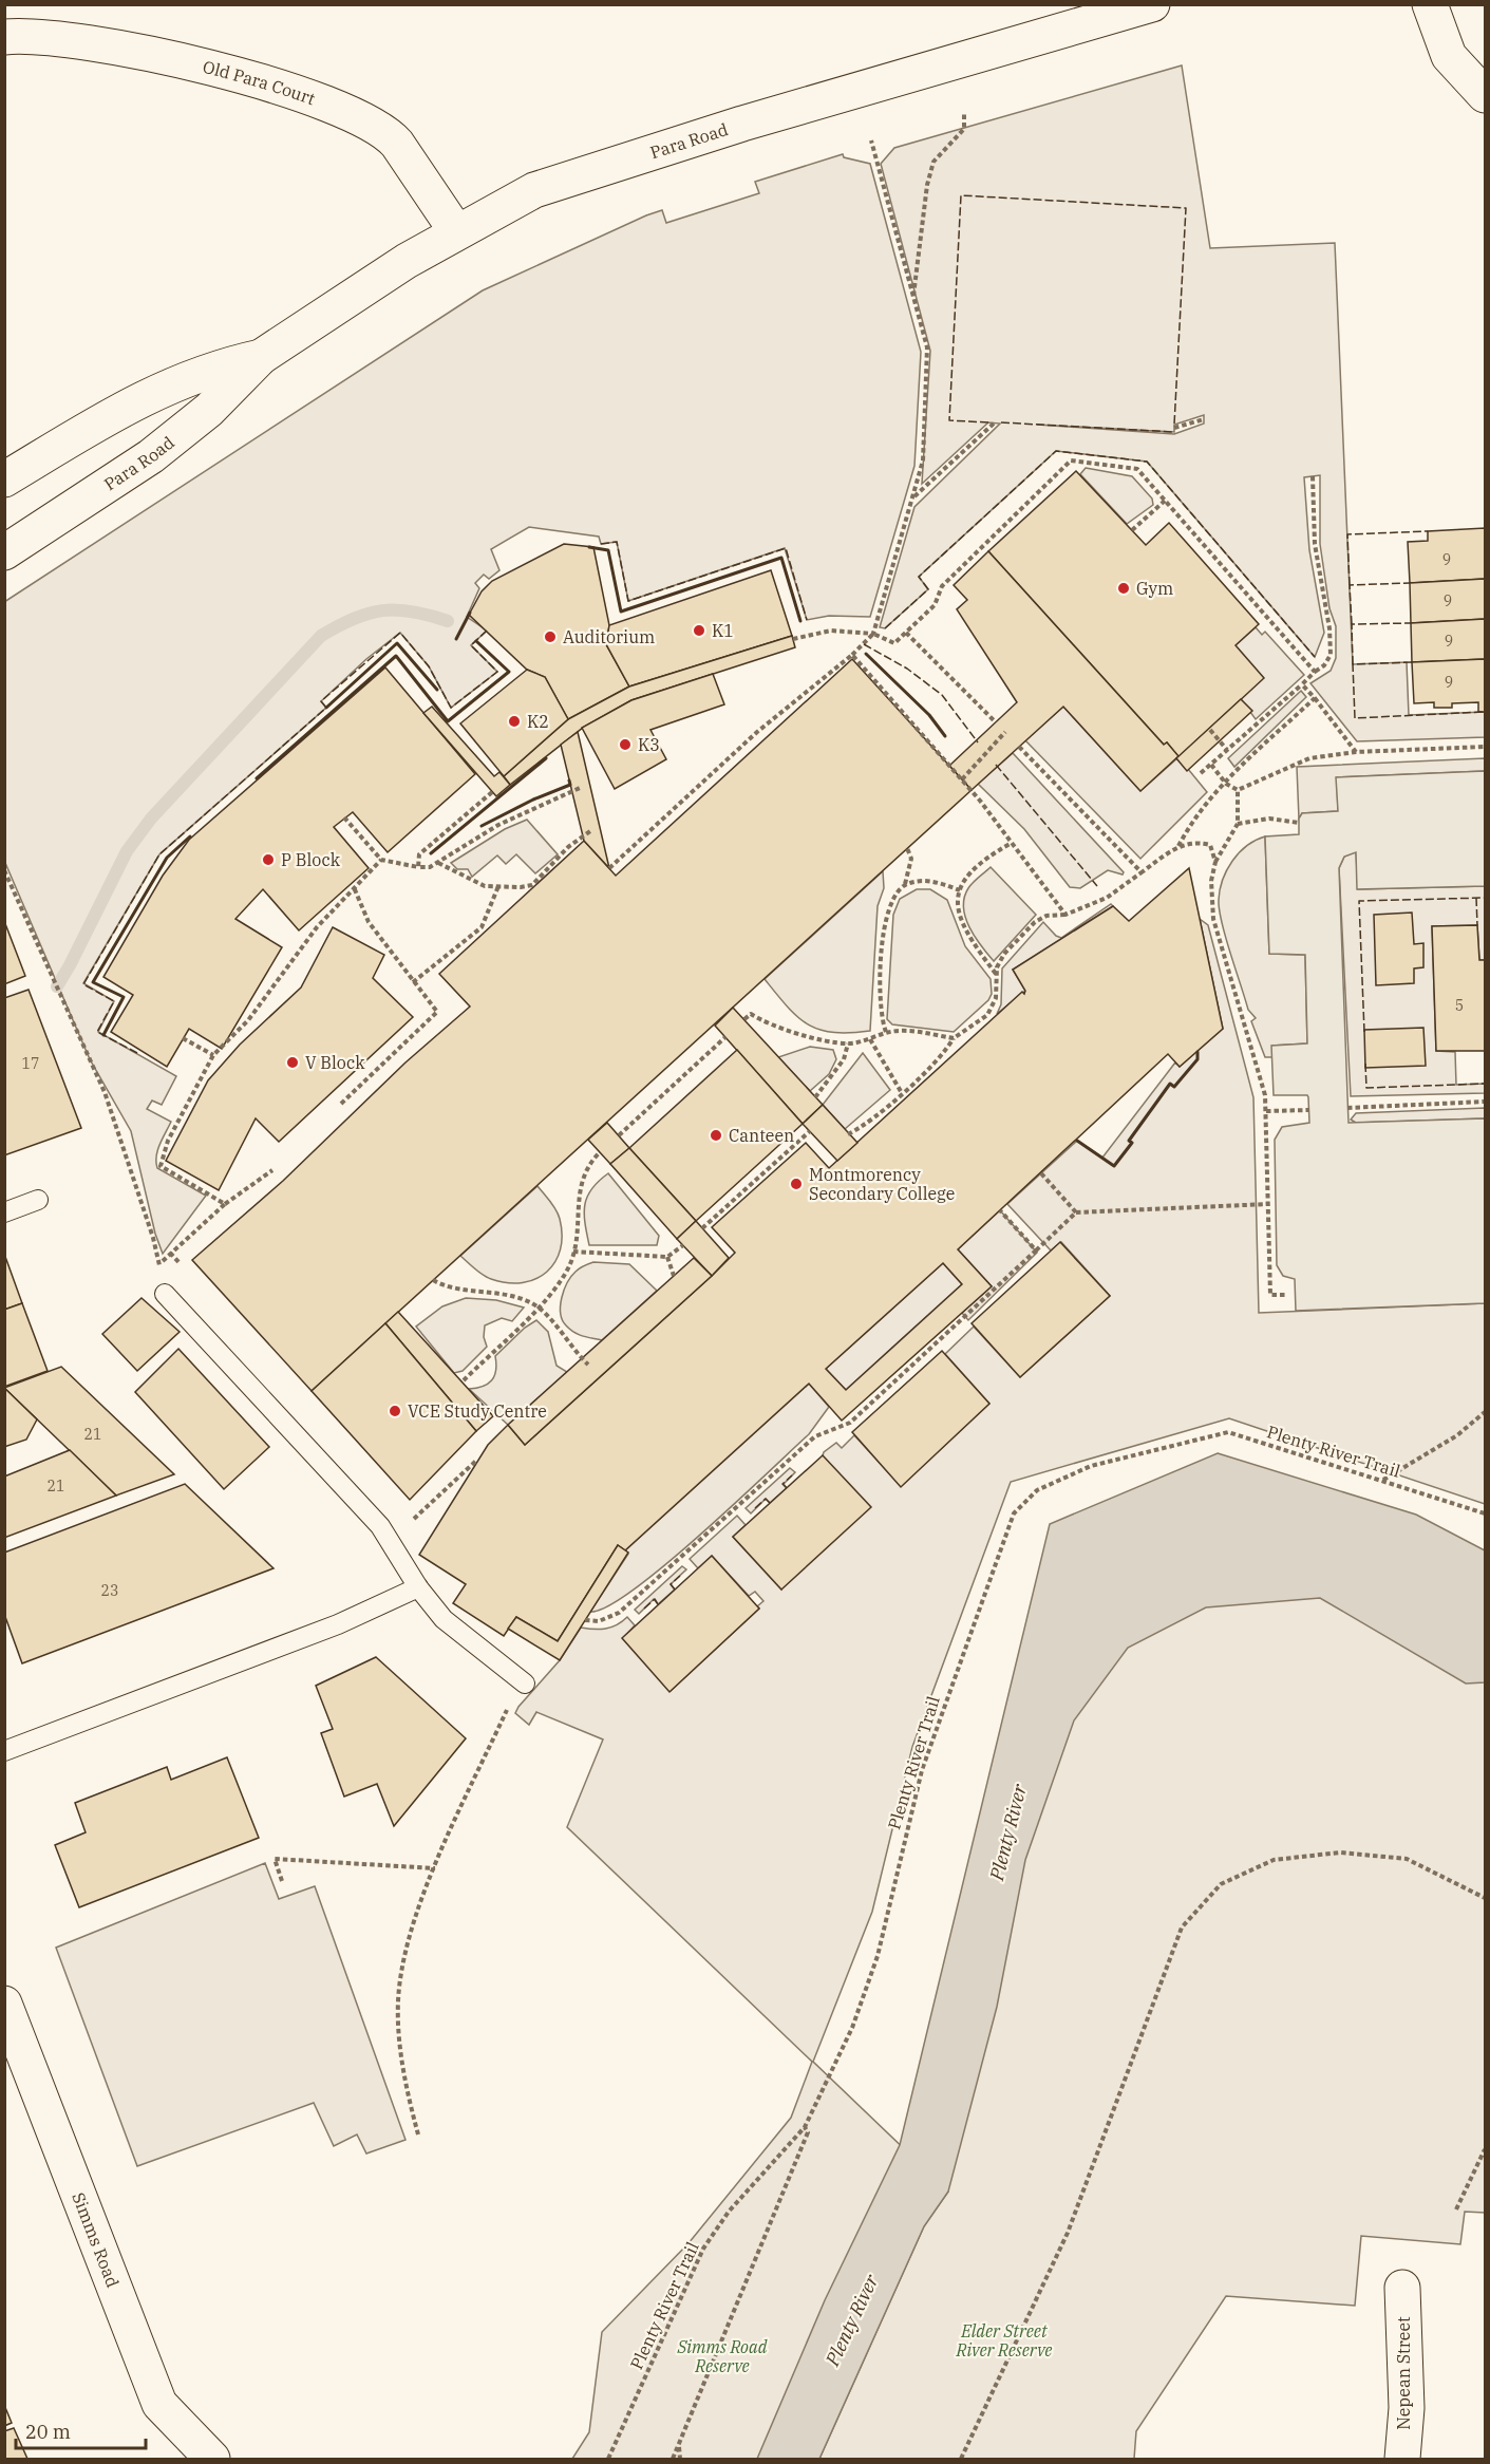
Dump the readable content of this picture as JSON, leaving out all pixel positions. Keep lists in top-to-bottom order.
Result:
{
  "streets": {
    "main road": [
      "Old Para Court",
      "Para Road",
      "Simms Road",
      "Nepean Street"
    ],
    "path": ["Plenty River Trail"]
  },
  "crossings": [
    ["Old Para Court", "Para Road"]
  ],
  "water": ["Plenty River"],
  "parks": ["Elder Street River Reserve", "Simms Road Reserve"],
  "places": [
    "Gym",
    "K1",
    "Auditorium",
    "K2",
    "K3",
    "P Block",
    "V Block",
    "Canteen",
    "Montmorency Secondary College",
    "VCE Study Centre"
  ],
  "house_numbers": [
    "9",
    "9",
    "9",
    "9",
    "5",
    "17",
    "21",
    "21",
    "23"
  ],
  "scale_bar": "20 m"
}
